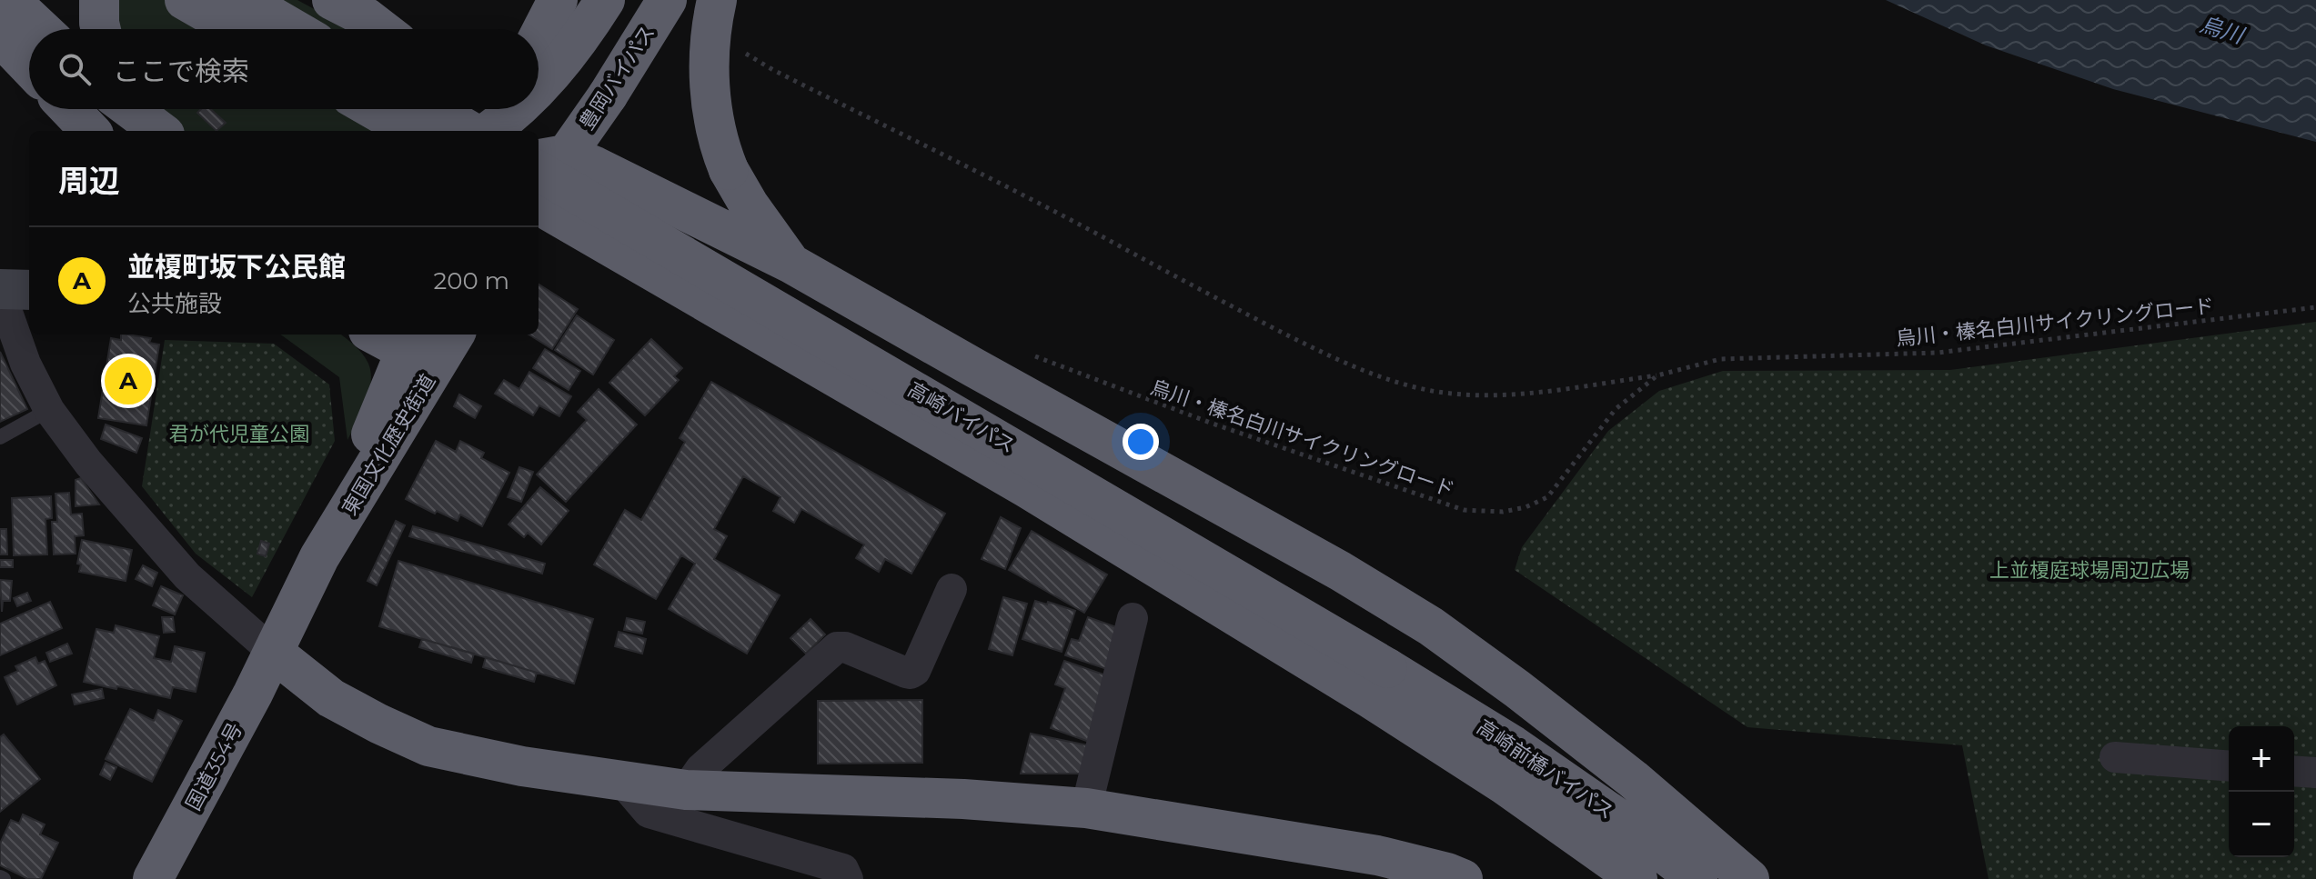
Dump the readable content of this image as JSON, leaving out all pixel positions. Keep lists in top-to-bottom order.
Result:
{
  "streets": {
    "highway": [
      "豊岡バイパス",
      "高崎バイパス",
      "東国文化歴史街道",
      "国道354号",
      "高崎前橋バイパス"
    ],
    "path": ["烏川・榛名白川サイクリングロード"]
  },
  "crossings": [
    ["豊岡バイパス", "高崎バイパス"],
    ["高崎バイパス", "高崎前橋バイパス"],
    ["東国文化歴史街道", "国道354号"]
  ],
  "water": ["烏川"],
  "parks": ["君が代児童公園", "上並榎庭球場周辺広場"],
  "page": {
    "search": "ここで検索",
    "heading": "周辺",
    "list": [
      {
        "mark": "A",
        "name": "並榎町坂下公民館",
        "note": "公共施設",
        "value": "200 m"
      }
    ],
    "pins": "A",
    "map_buttons": ["+", "−"]
  }
}
